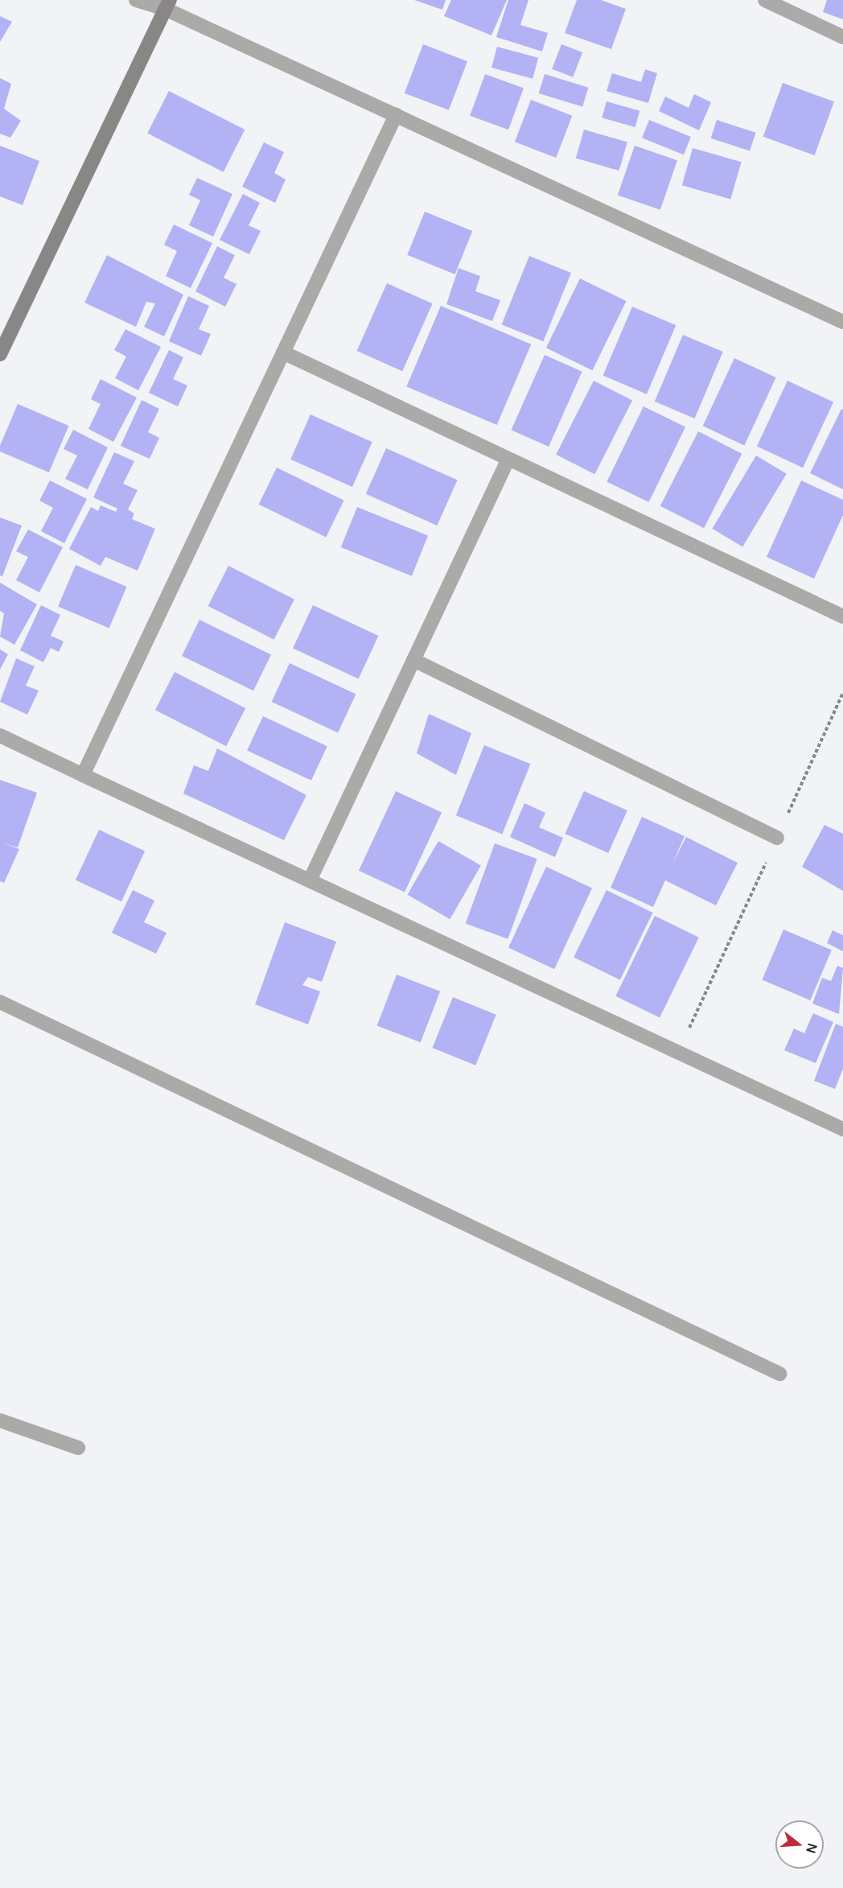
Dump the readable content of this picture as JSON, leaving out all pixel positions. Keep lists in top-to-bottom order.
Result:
{
  "north": "right"
}
